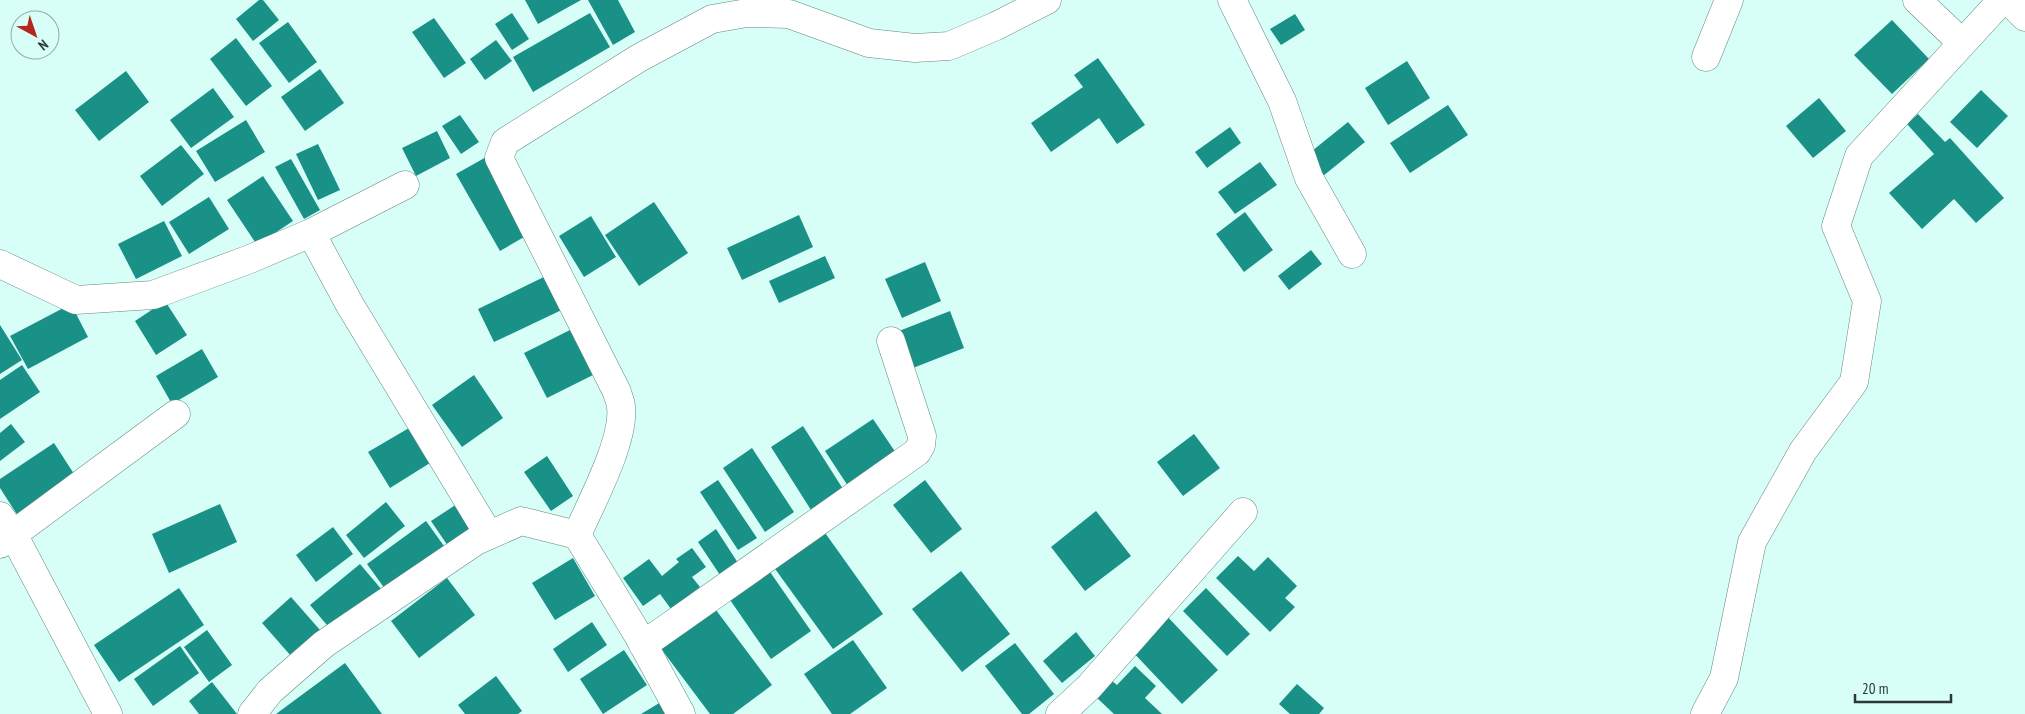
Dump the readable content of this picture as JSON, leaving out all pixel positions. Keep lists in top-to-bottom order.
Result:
{
  "scale_bar": "20 m",
  "north": "bottom right"
}
